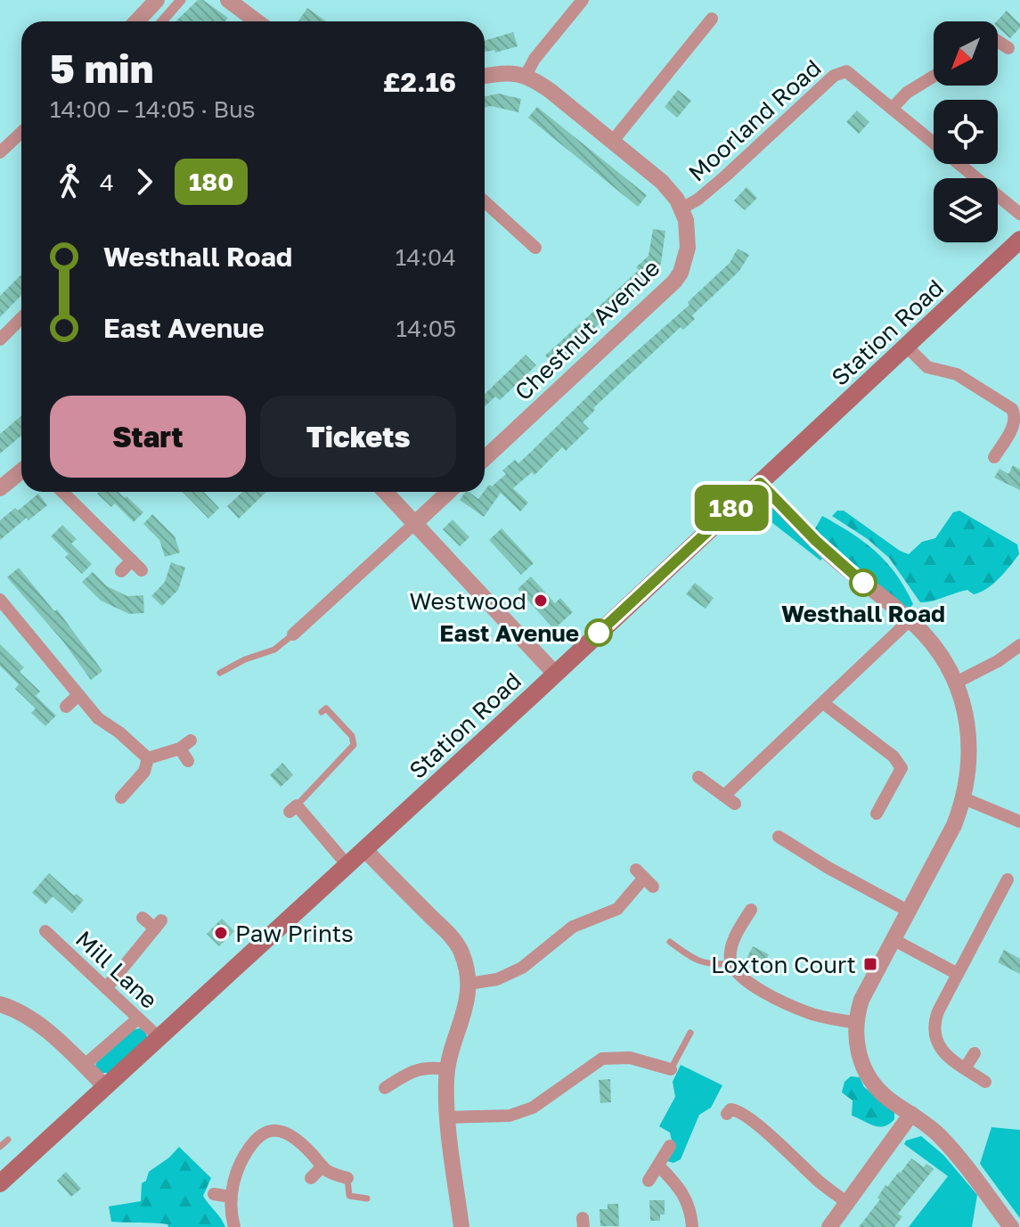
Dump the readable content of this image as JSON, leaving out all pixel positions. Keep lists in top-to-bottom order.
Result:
{
  "streets": {
    "main road": ["Station Road"],
    "street": ["Moorland Road", "Chestnut Avenue", "Mill Lane"]
  },
  "crossings": [
    ["Moorland Road", "Chestnut Avenue"],
    ["Station Road", "Mill Lane"]
  ],
  "places": {
    "other": [
      "Westhall Road",
      "Westwood",
      "East Avenue",
      "Paw Prints"
    ],
    "transit": ["Loxton Court"]
  },
  "lines": ["bus line 180"],
  "north": "bottom left",
  "page": {
    "on_map": "180",
    "heading": ["5 min", "14:00 – 14:05 · Bus", "£2.16"],
    "legs": ["4", "180"],
    "list": [
      {
        "name": "Westhall Road",
        "value": "14:04"
      },
      {
        "name": "East Avenue",
        "value": "14:05"
      }
    ],
    "buttons": ["Start", "Tickets"]
  }
}
